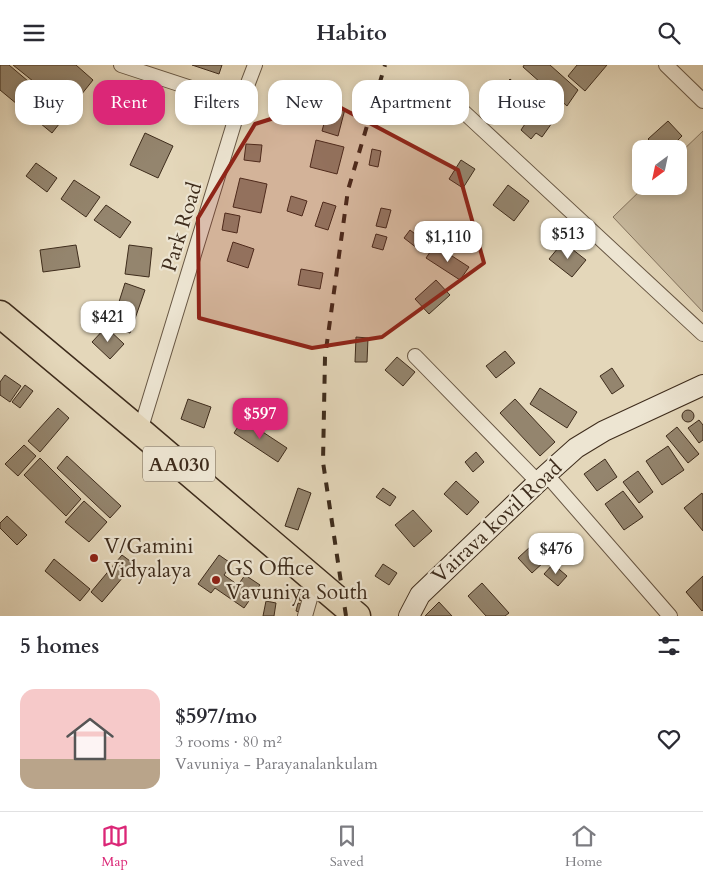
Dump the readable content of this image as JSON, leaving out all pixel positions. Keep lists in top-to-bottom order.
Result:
{
  "streets": {
    "highway": ["AA030"],
    "street": ["Park Road", "Vairava kovil Road"]
  },
  "crossings": [
    ["Park Road", "AA030"]
  ],
  "places": ["V/Gamini Vidyalaya", "GS Office Vavuniya South"],
  "north": "bottom left",
  "page": {
    "header": "Habito",
    "chip": [
      "Buy",
      "Rent",
      "Filters",
      "New",
      "Apartment",
      "House"
    ],
    "price": [
      "$513",
      "$1,110",
      "$421",
      "$597",
      "$476"
    ],
    "heading": "5 homes",
    "list": [
      {
        "name": "$597/mo",
        "note": "3 rooms · 80 m² · Vavuniya - Parayanalankulam"
      }
    ],
    "tabs": ["Map", "Saved", "Home"]
  }
}
